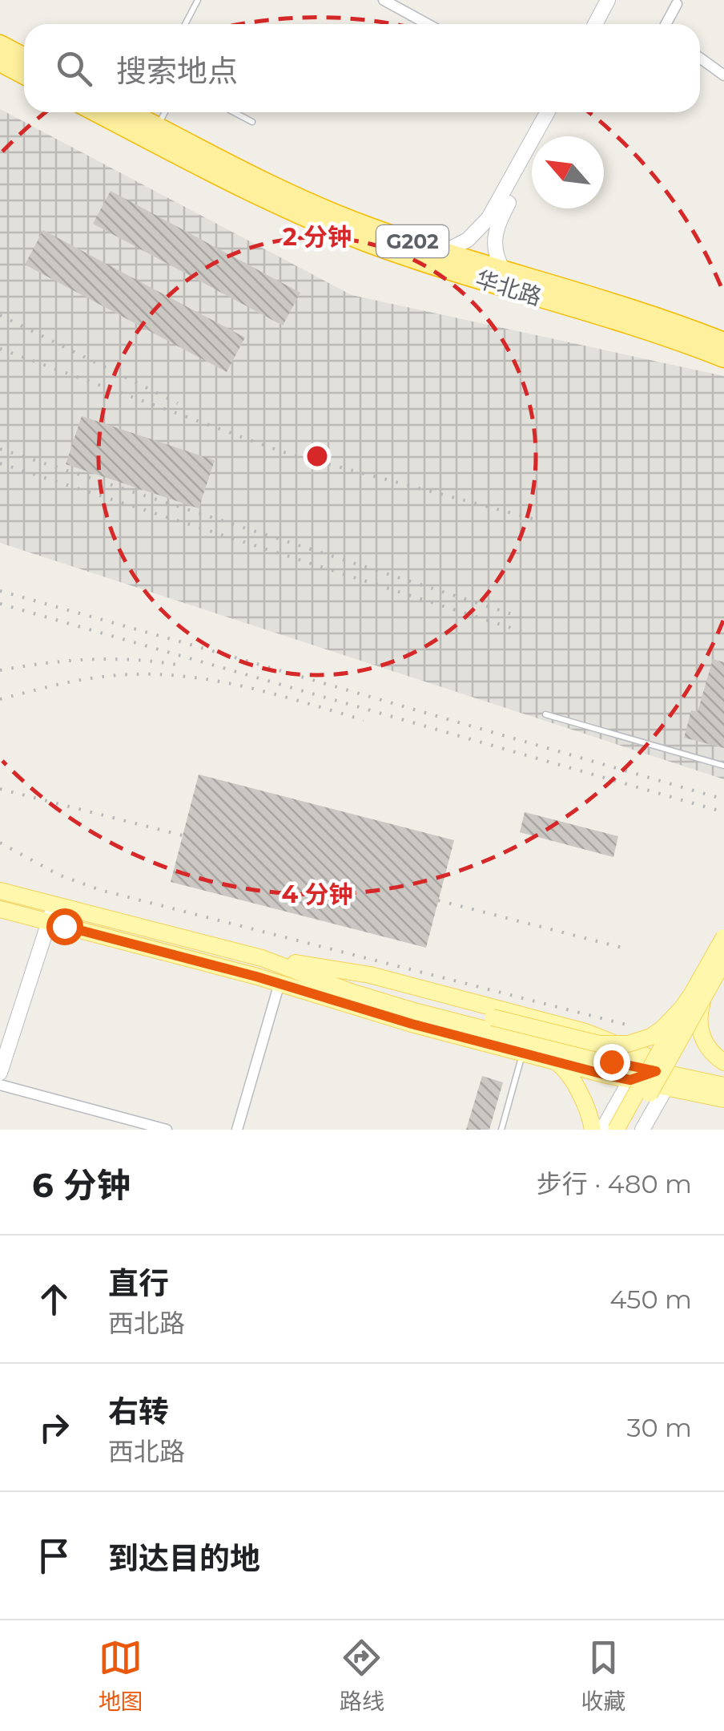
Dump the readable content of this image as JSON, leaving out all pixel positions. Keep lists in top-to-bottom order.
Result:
{
  "streets": {
    "highway": ["G202", "华北路"]
  },
  "north": "top left",
  "page": {
    "search": "搜索地点",
    "heading": ["6 分钟", "步行 · 480 m"],
    "list": [
      ["直行", "西北路", "450 m"],
      ["右转", "西北路", "30 m"],
      "到达目的地"
    ],
    "nav": ["地图", "路线", "收藏"]
  },
  "rings": ["2 分钟", "4 分钟"]
}
